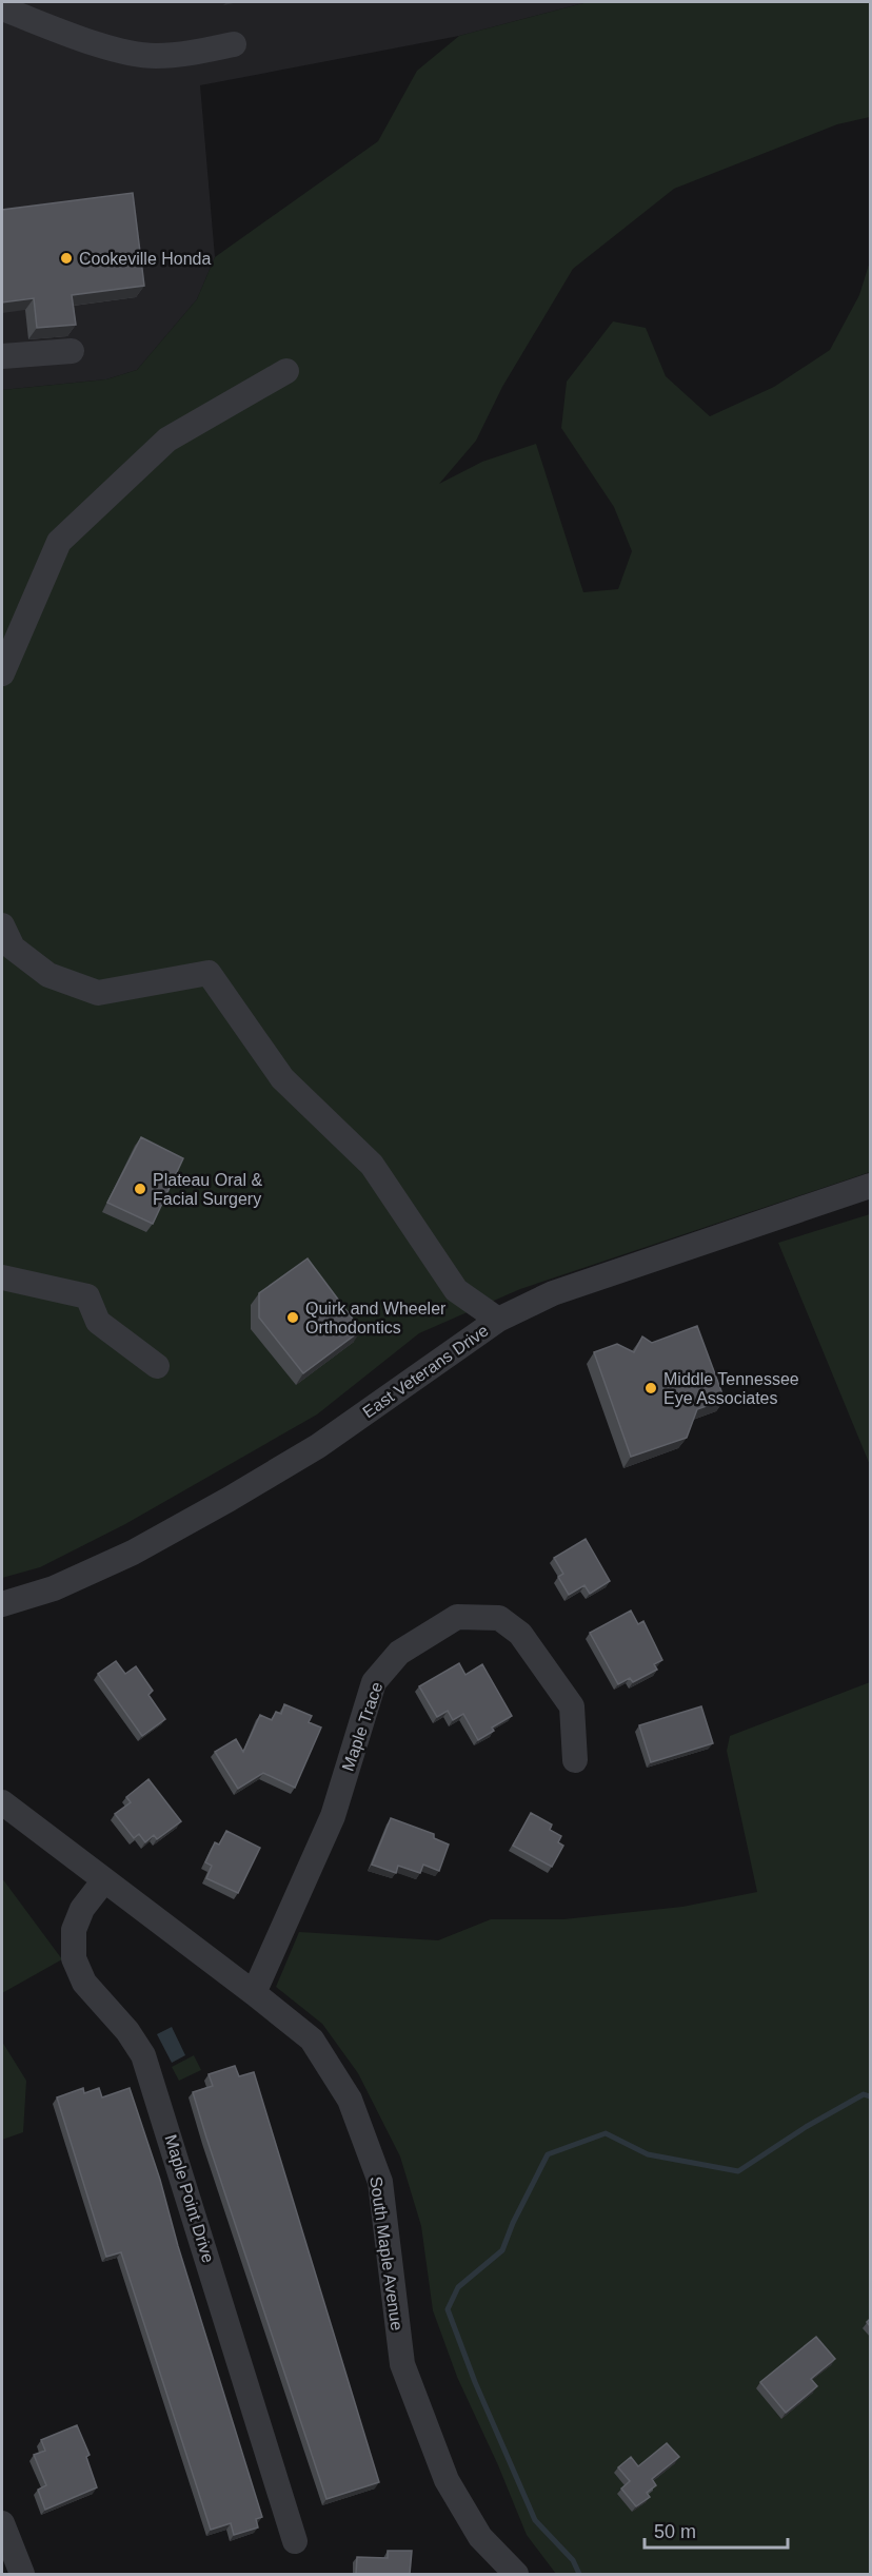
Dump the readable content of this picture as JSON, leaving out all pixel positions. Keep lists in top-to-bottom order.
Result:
{
  "streets": {
    "street": [
      "East Veterans Drive",
      "Maple Trace",
      "Maple Point Drive",
      "South Maple Avenue"
    ]
  },
  "crossings": [
    ["Maple Trace", "South Maple Avenue"],
    ["Maple Point Drive", "South Maple Avenue"]
  ],
  "places": [
    "Cookeville Honda",
    "Plateau Oral & Facial Surgery",
    "Quirk and Wheeler Orthodontics",
    "Middle Tennessee Eye Associates"
  ],
  "scale_bar": "50 m"
}
